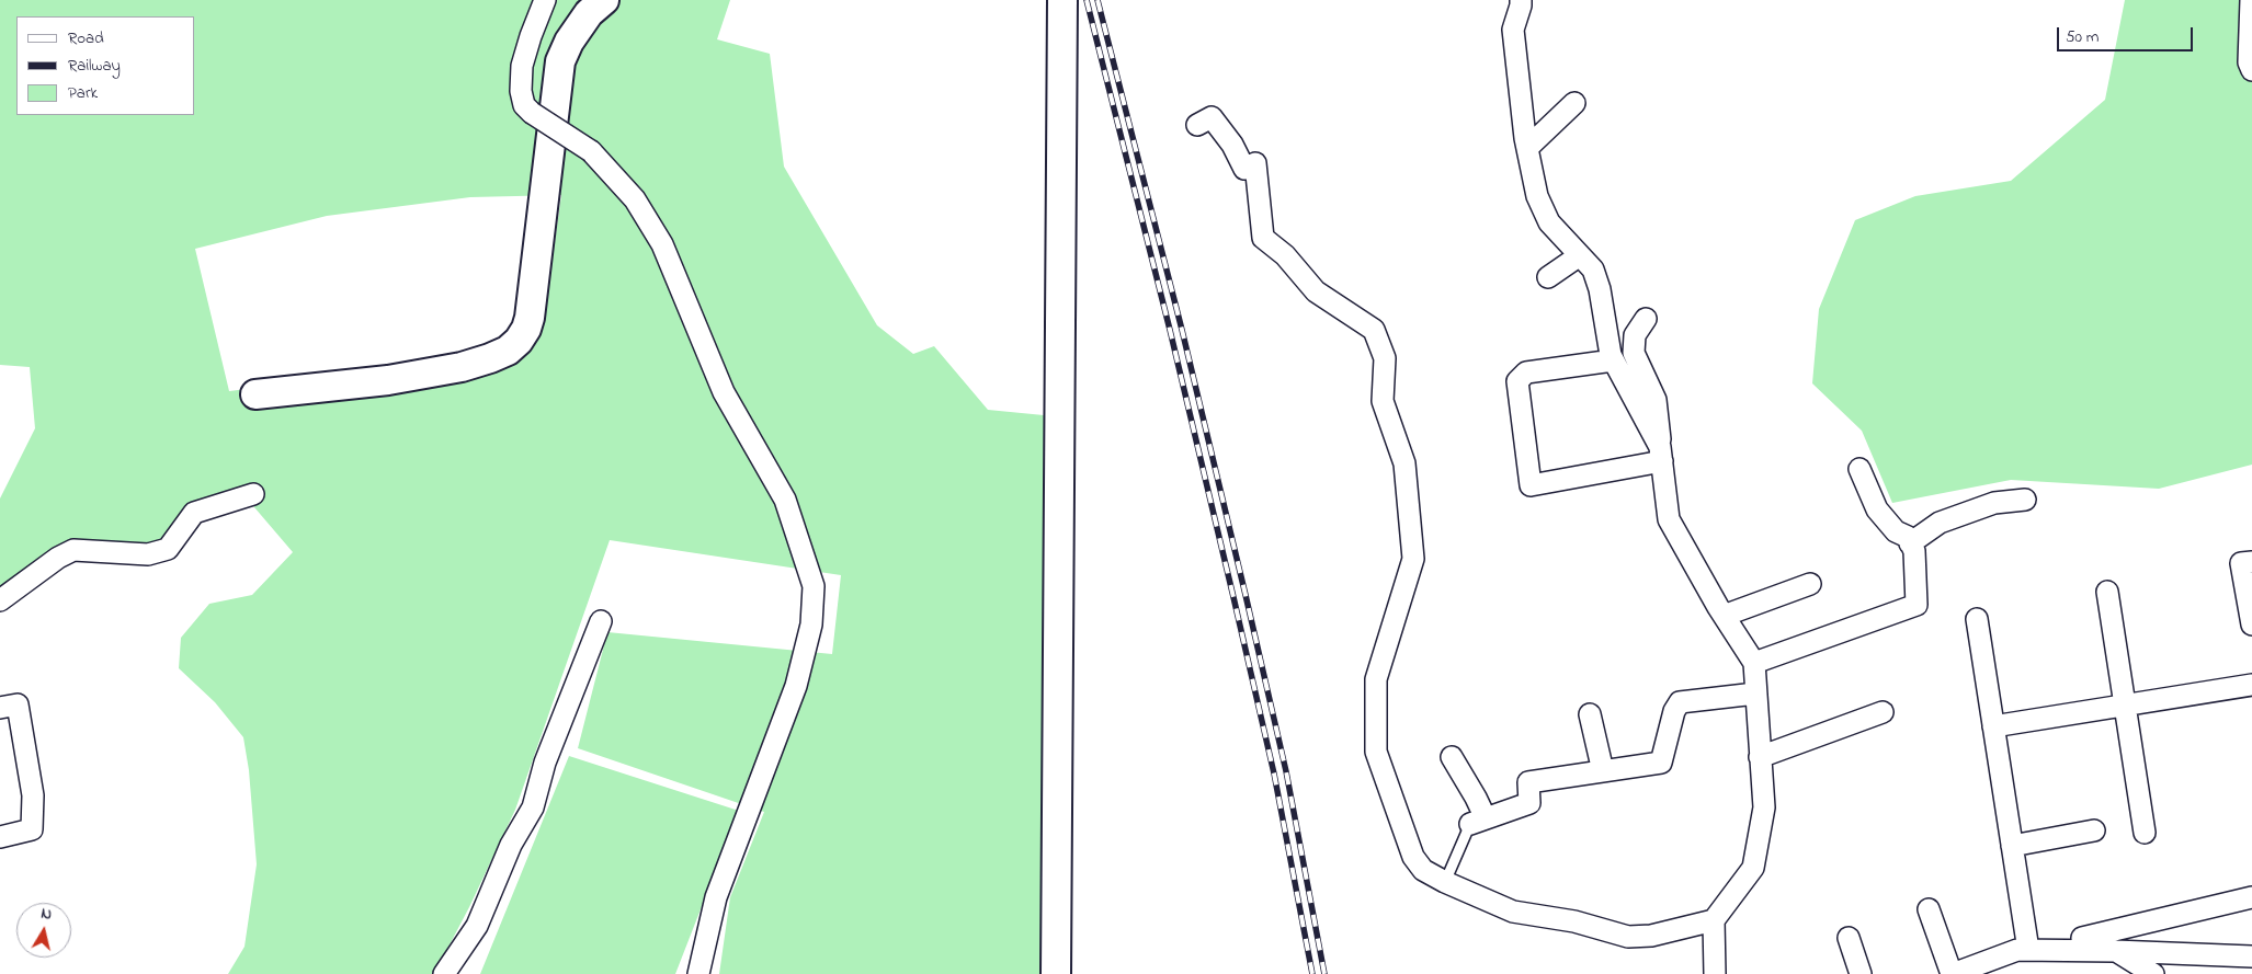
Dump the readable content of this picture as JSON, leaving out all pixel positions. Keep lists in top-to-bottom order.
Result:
{
  "legend": ["Road", "Railway", "Park"],
  "scale_bar": "50 m",
  "north": "top"
}
